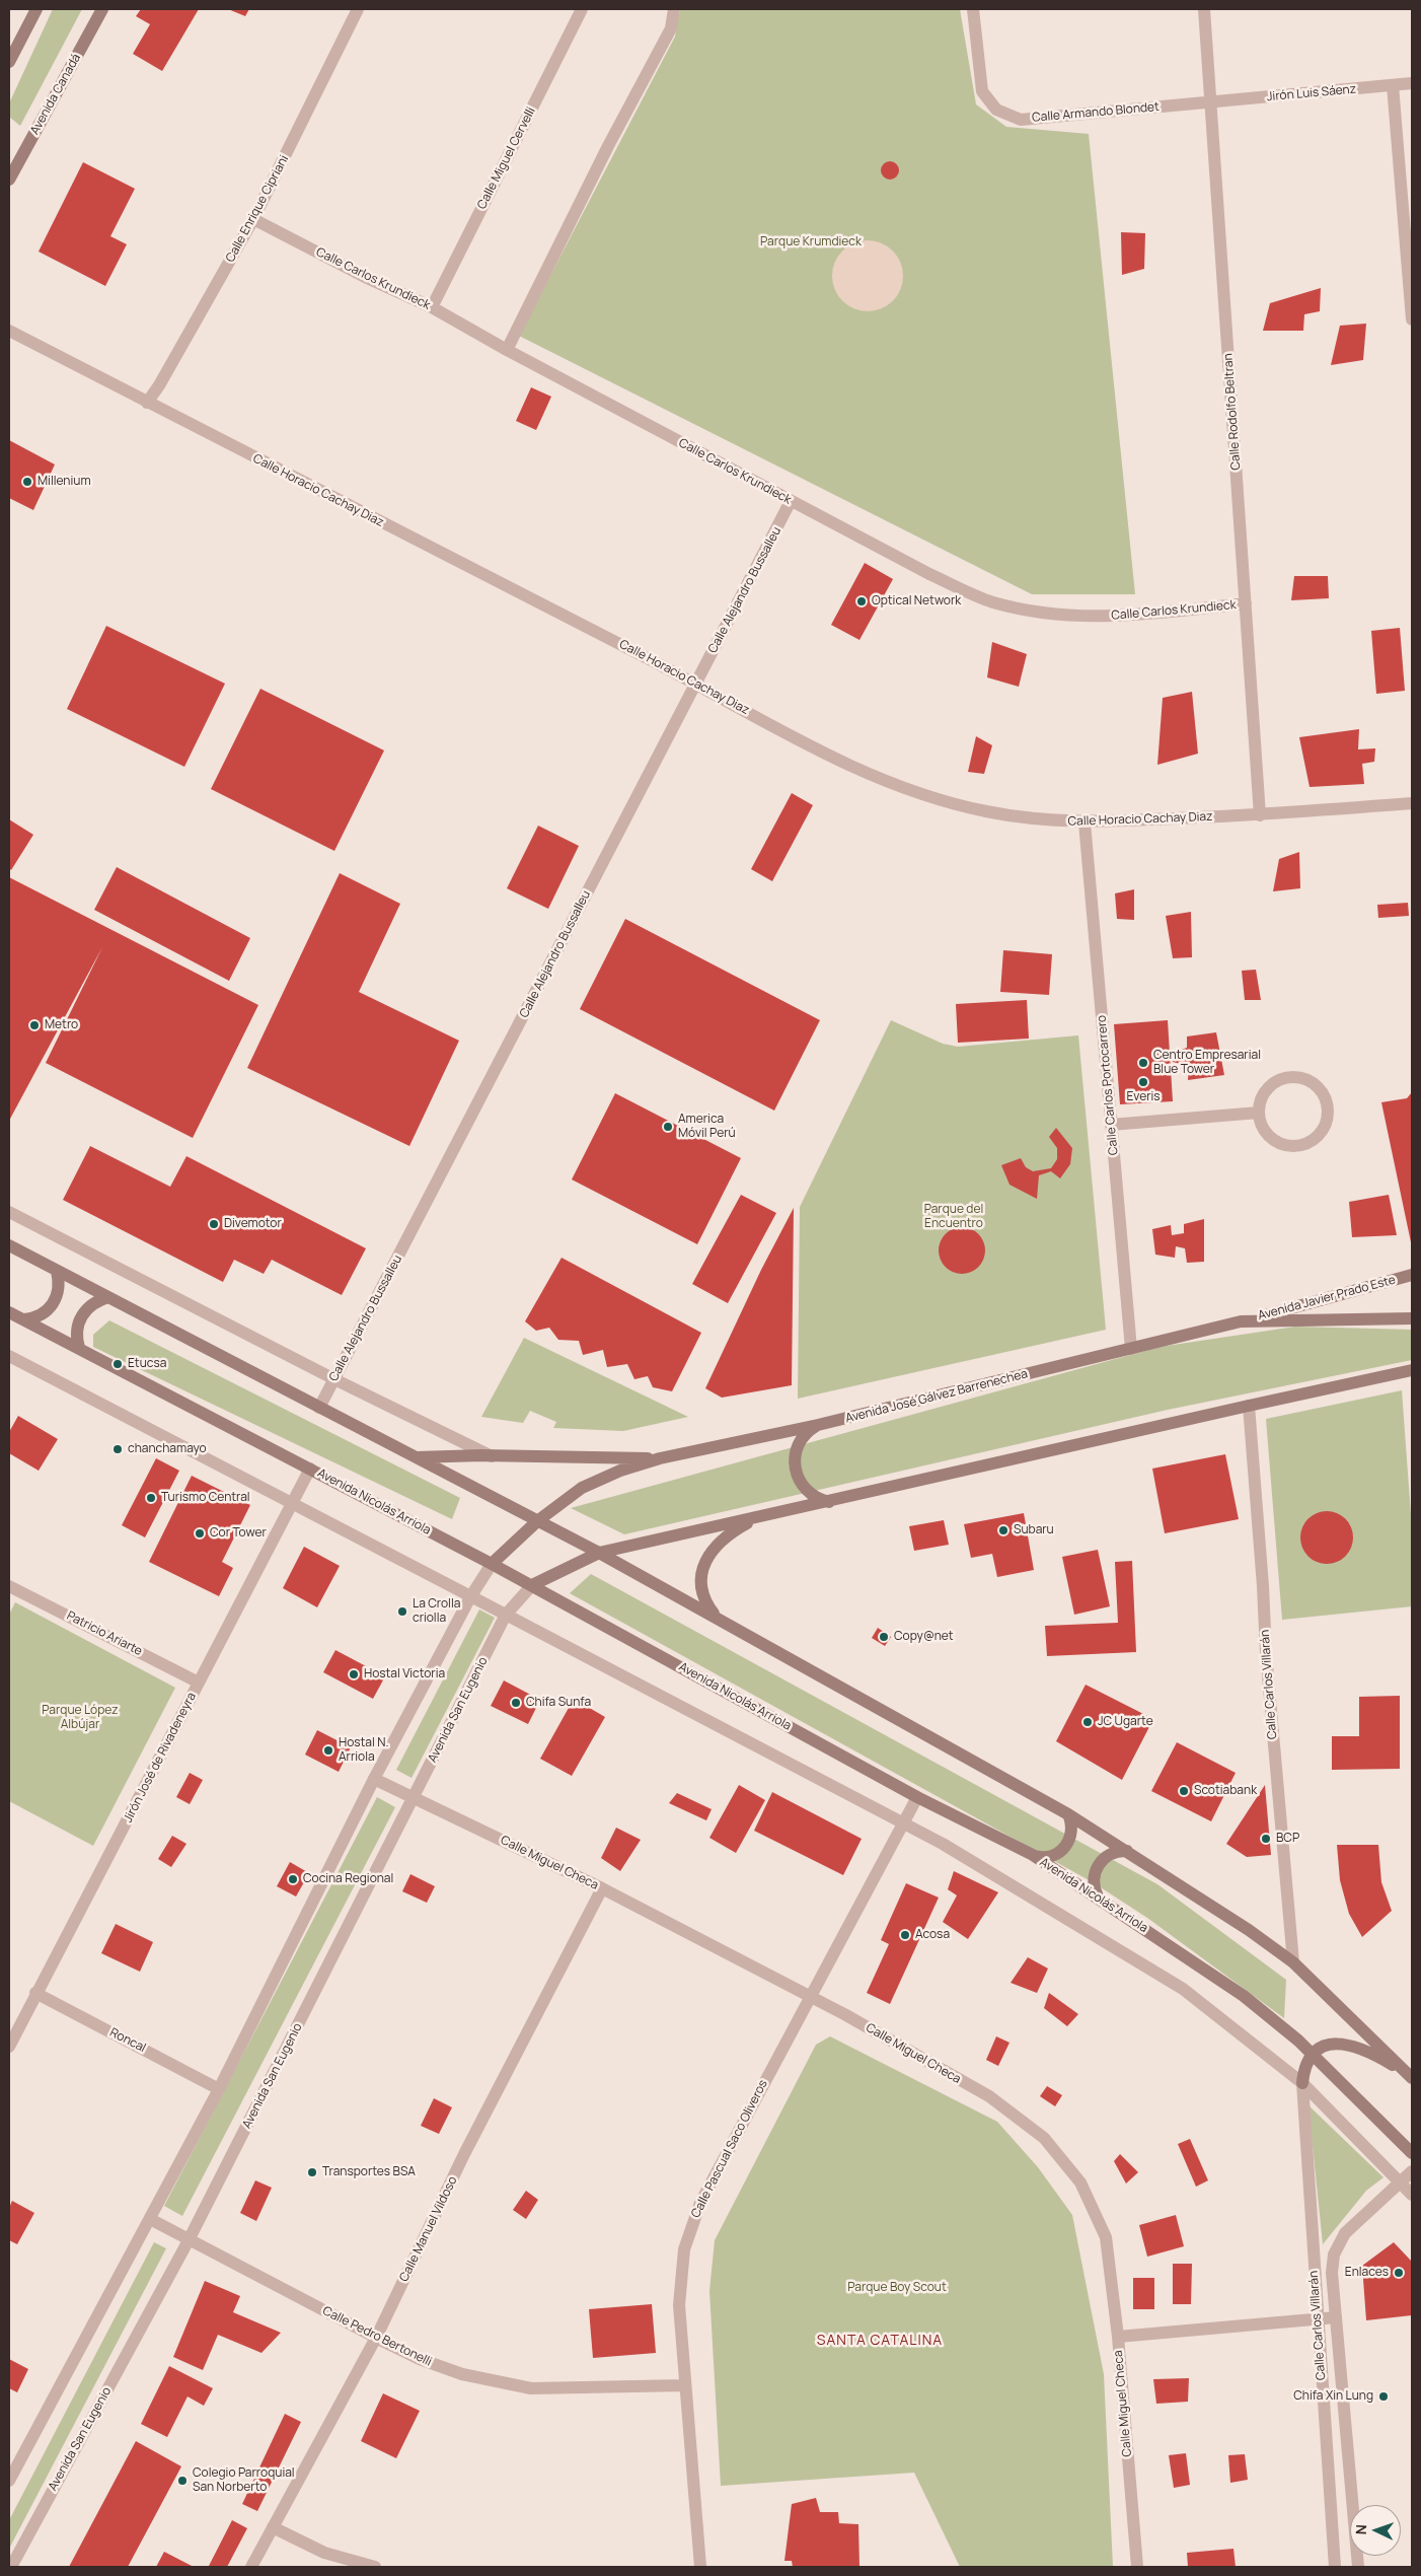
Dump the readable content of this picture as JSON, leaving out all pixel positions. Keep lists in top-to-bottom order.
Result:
{
  "streets": {
    "main road": [
      "Avenida Canadá",
      "Avenida Javier Prado Este",
      "Avenida José Gálvez Barrenechea",
      "Avenida Nicolás Arriola"
    ],
    "street": [
      "Jirón Luis Sáenz",
      "Calle Armando Blondet",
      "Calle Miguel Cervelli",
      "Calle Enrique Cipriani",
      "Calle Carlos Krundieck",
      "Calle Rodolfo Beltran",
      "Calle Horacio Cachay Diaz",
      "Calle Alejandro Bussalleu",
      "Calle Carlos Portocarrero",
      "Patricio Ariarte",
      "Calle Carlos Villarán",
      "Avenida San Eugenio",
      "Jirón José de Rivadeneyra",
      "Calle Miguel Checa",
      "Roncal",
      "Calle Pascual Saco Oliveros",
      "Calle Manuel Vildoso",
      "Calle Pedro Bertonelli"
    ]
  },
  "crossings": [
    ["Jirón Luis Sáenz", "Calle Armando Blondet"],
    ["Jirón Luis Sáenz", "Calle Rodolfo Beltran"],
    ["Calle Armando Blondet", "Calle Rodolfo Beltran"],
    ["Calle Miguel Cervelli", "Calle Carlos Krundieck"],
    ["Calle Enrique Cipriani", "Calle Carlos Krundieck"],
    ["Calle Enrique Cipriani", "Calle Horacio Cachay Diaz"],
    ["Calle Carlos Krundieck", "Calle Rodolfo Beltran"],
    ["Calle Carlos Krundieck", "Calle Alejandro Bussalleu"],
    ["Calle Rodolfo Beltran", "Calle Horacio Cachay Diaz"],
    ["Calle Horacio Cachay Diaz", "Calle Alejandro Bussalleu"],
    ["Calle Horacio Cachay Diaz", "Calle Carlos Portocarrero"],
    ["Calle Carlos Portocarrero", "Avenida José Gálvez Barrenechea"],
    ["Avenida Javier Prado Este", "Avenida José Gálvez Barrenechea"],
    ["Avenida José Gálvez Barrenechea", "Avenida Nicolás Arriola"],
    ["Avenida Nicolás Arriola", "Avenida San Eugenio"],
    ["Avenida Nicolás Arriola", "Jirón José de Rivadeneyra"],
    ["Avenida Nicolás Arriola", "Calle Pascual Saco Oliveros"],
    ["Patricio Ariarte", "Jirón José de Rivadeneyra"],
    ["Avenida San Eugenio", "Calle Miguel Checa"],
    ["Avenida San Eugenio", "Calle Pedro Bertonelli"],
    ["Jirón José de Rivadeneyra", "Roncal"],
    ["Calle Miguel Checa", "Calle Pascual Saco Oliveros"],
    ["Calle Miguel Checa", "Calle Manuel Vildoso"],
    ["Calle Pascual Saco Oliveros", "Calle Pedro Bertonelli"],
    ["Calle Manuel Vildoso", "Calle Pedro Bertonelli"]
  ],
  "districts": ["SANTA CATALINA"],
  "parks": [
    "Parque Krumdieck",
    "Parque del Encuentro",
    "Parque López Albújar",
    "Parque Boy Scout"
  ],
  "places": [
    "Millenium",
    "Optical Network",
    "Metro",
    "Centro Empresarial Blue Tower",
    "Everis",
    "America Móvil Perú",
    "Divemotor",
    "Etucsa",
    "chanchamayo",
    "Turismo Central",
    "Subaru",
    "Cor Tower",
    "La Crolla criolla",
    "Copy@net",
    "Hostal Victoria",
    "Chifa Sunfa",
    "JC Ugarte",
    "Hostal N. Arriola",
    "Scotiabank",
    "BCP",
    "Cocina Regional",
    "Acosa",
    "Transportes BSA",
    "Enlaces",
    "Chifa Xin Lung",
    "Colegio Parroquial San Norberto"
  ],
  "north": "left"
}
